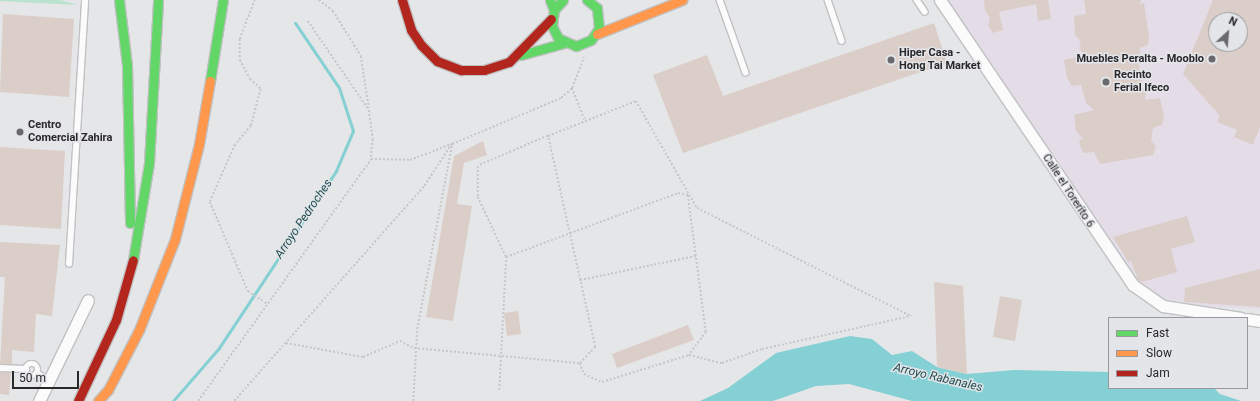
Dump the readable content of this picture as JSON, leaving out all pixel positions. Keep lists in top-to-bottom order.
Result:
{
  "streets": {
    "street": ["Calle el Torerito 6"]
  },
  "water": ["Arroyo Pedroches", "Arroyo Rabanales"],
  "places": [
    "Muebles Peralta - Mooblo",
    "Hiper Casa - Hong Tai Market",
    "Recinto Ferial Ifeco",
    "Centro Comercial Zahira"
  ],
  "legend": ["Fast", "Slow", "Jam"],
  "scale_bar": "50 m",
  "north": "top right"
}
